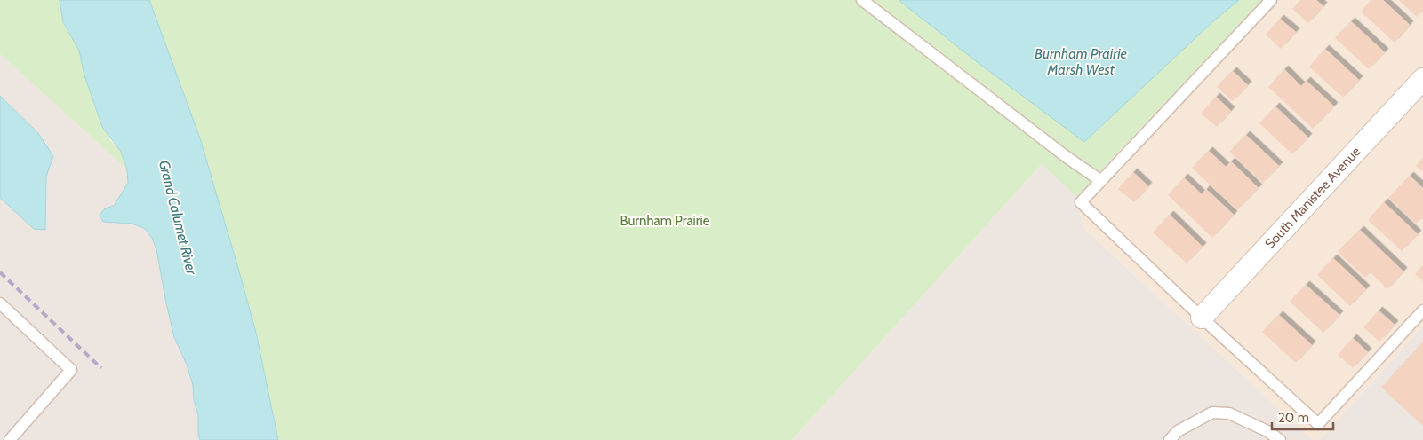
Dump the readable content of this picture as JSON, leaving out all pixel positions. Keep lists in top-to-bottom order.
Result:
{
  "streets": {
    "street": ["South Manistee Avenue"]
  },
  "water": ["Burnham Prairie Marsh West", "Grand Calumet River"],
  "parks": ["Burnham Prairie"],
  "scale_bar": "20 m"
}
